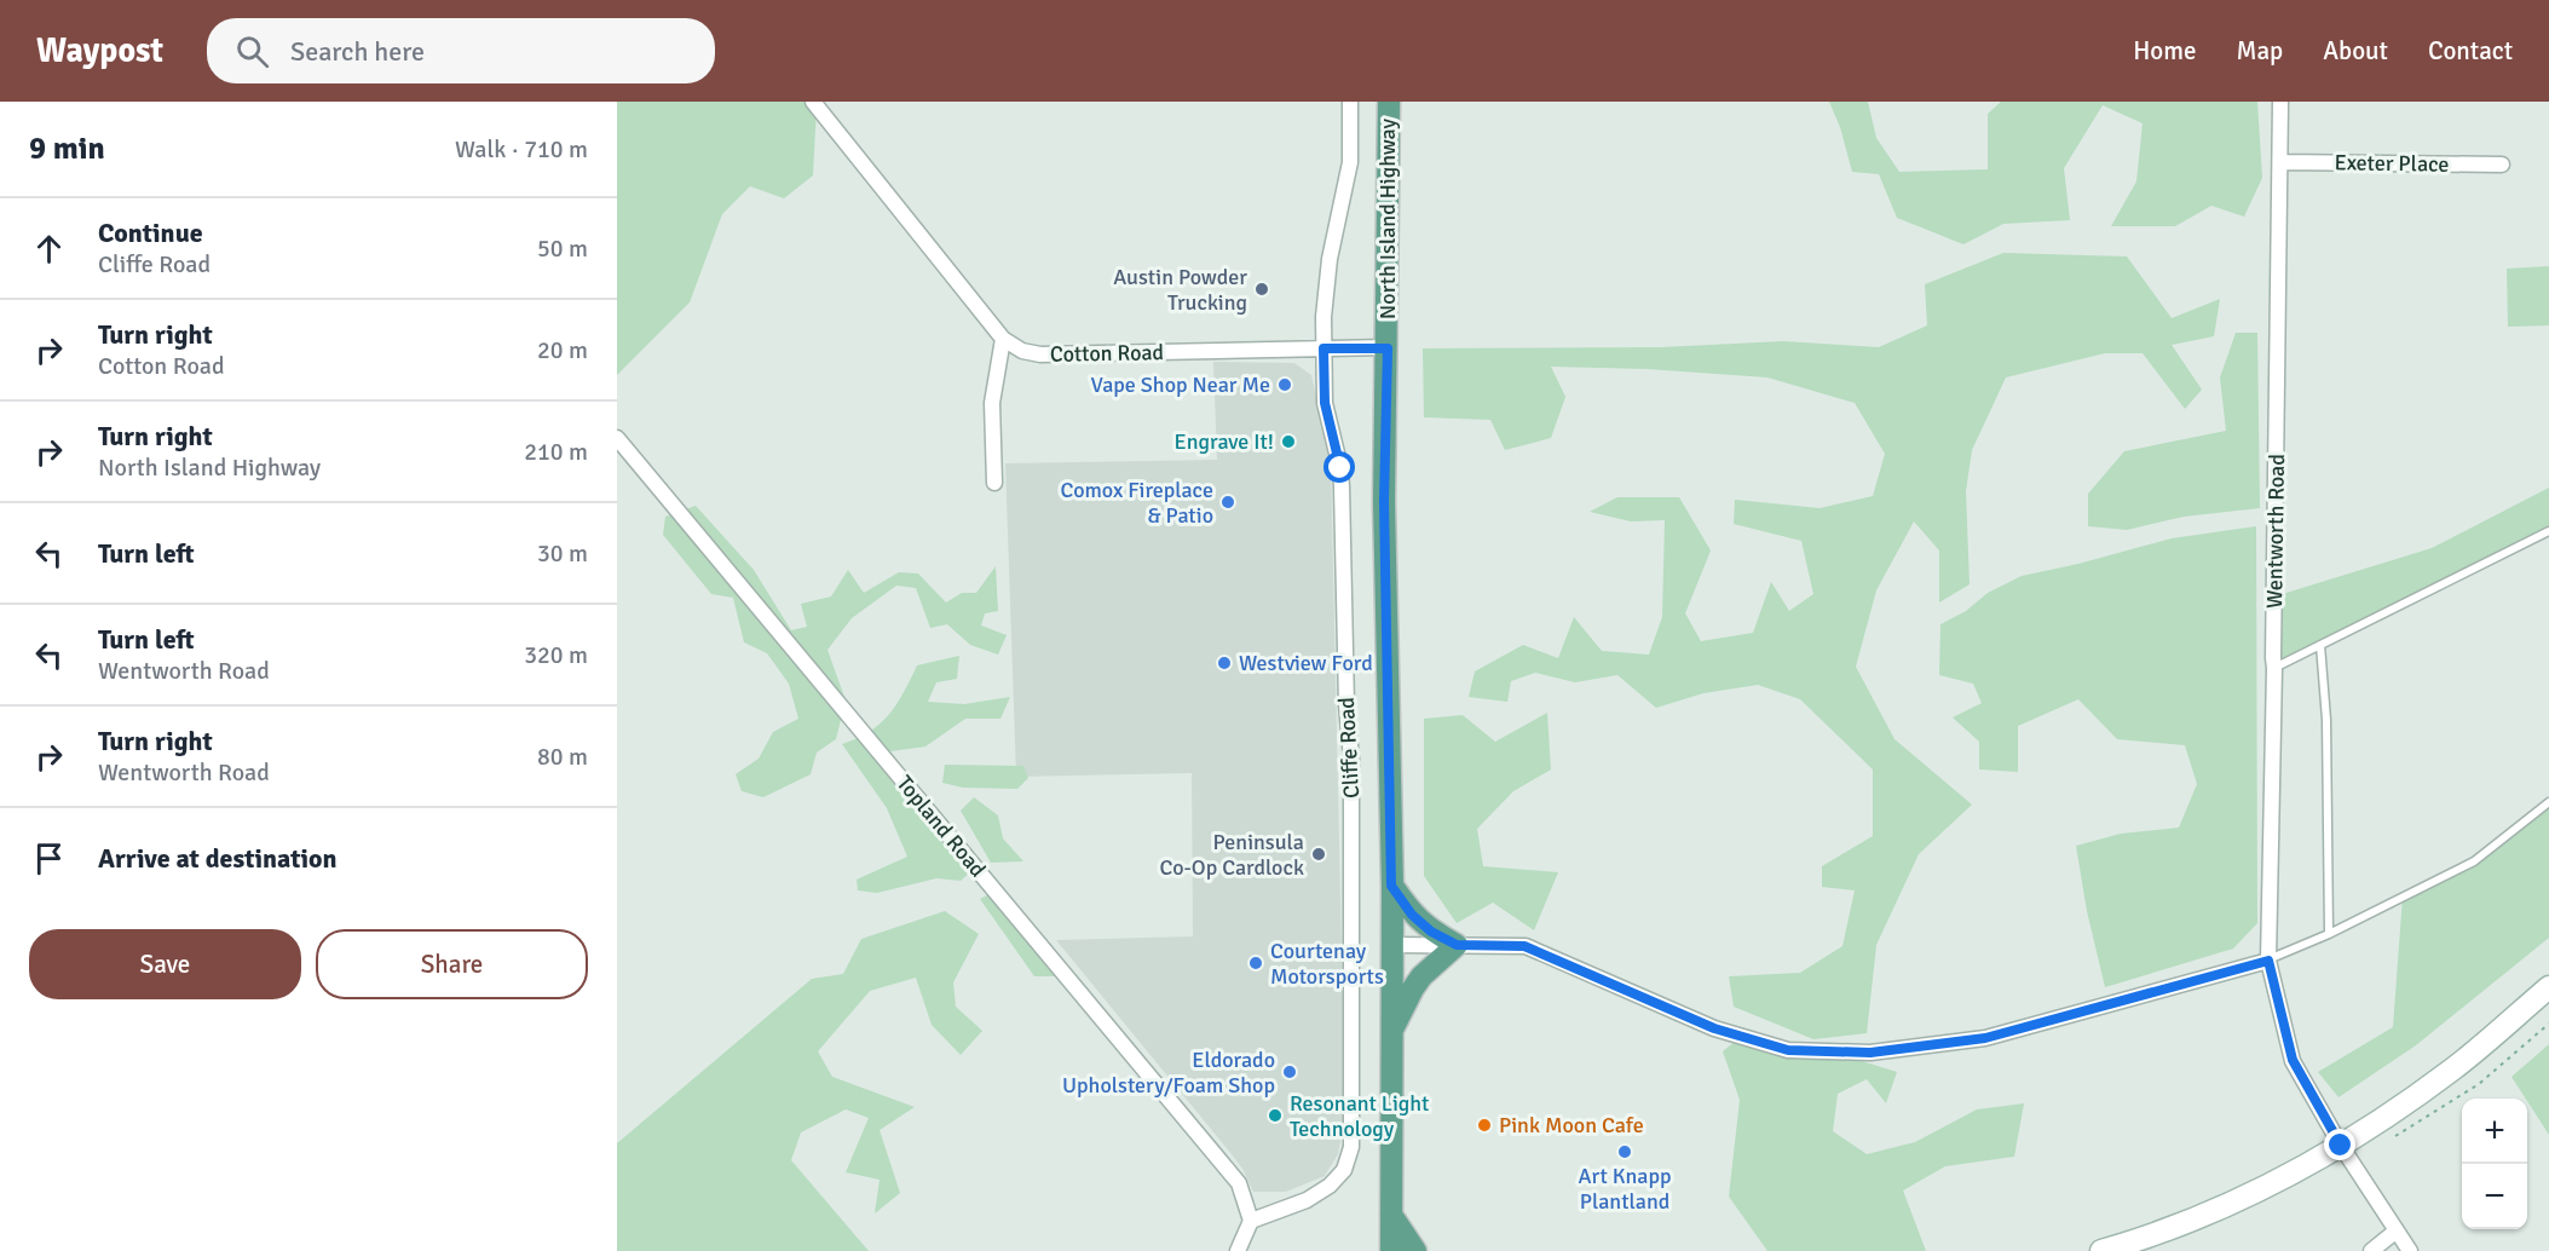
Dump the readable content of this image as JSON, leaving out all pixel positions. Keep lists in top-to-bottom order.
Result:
{
  "streets": {
    "main road": ["North Island Highway"],
    "street": [
      "Exeter Place",
      "Cotton Road",
      "Wentworth Road",
      "Cliffe Road",
      "Topland Road"
    ]
  },
  "crossings": [
    ["Exeter Place", "Wentworth Road"],
    ["North Island Highway", "Cotton Road"],
    ["Cotton Road", "Cliffe Road"],
    ["Cliffe Road", "Topland Road"]
  ],
  "places": [
    "Austin Powder Trucking",
    "Vape Shop Near Me",
    "Engrave It!",
    "Comox Fireplace & Patio",
    "Westview Ford",
    "Peninsula Co-Op Cardlock",
    "Courtenay Motorsports",
    "Eldorado Upholstery/Foam Shop",
    "Resonant Light Technology",
    "Pink Moon Cafe",
    "Art Knapp Plantland"
  ],
  "page": {
    "header": "Waypost",
    "search": "Search here",
    "nav": [
      "Home",
      "Map",
      "About",
      "Contact"
    ],
    "heading": ["9 min", "Walk · 710 m"],
    "list": [
      ["Continue", "Cliffe Road", "50 m"],
      ["Turn right", "Cotton Road", "20 m"],
      ["Turn right", "North Island Highway", "210 m"],
      ["Turn left", "30 m"],
      ["Turn left", "Wentworth Road", "320 m"],
      ["Turn right", "Wentworth Road", "80 m"],
      "Arrive at destination"
    ],
    "buttons": ["Save", "Share"],
    "map_buttons": ["+", "−"]
  }
}
